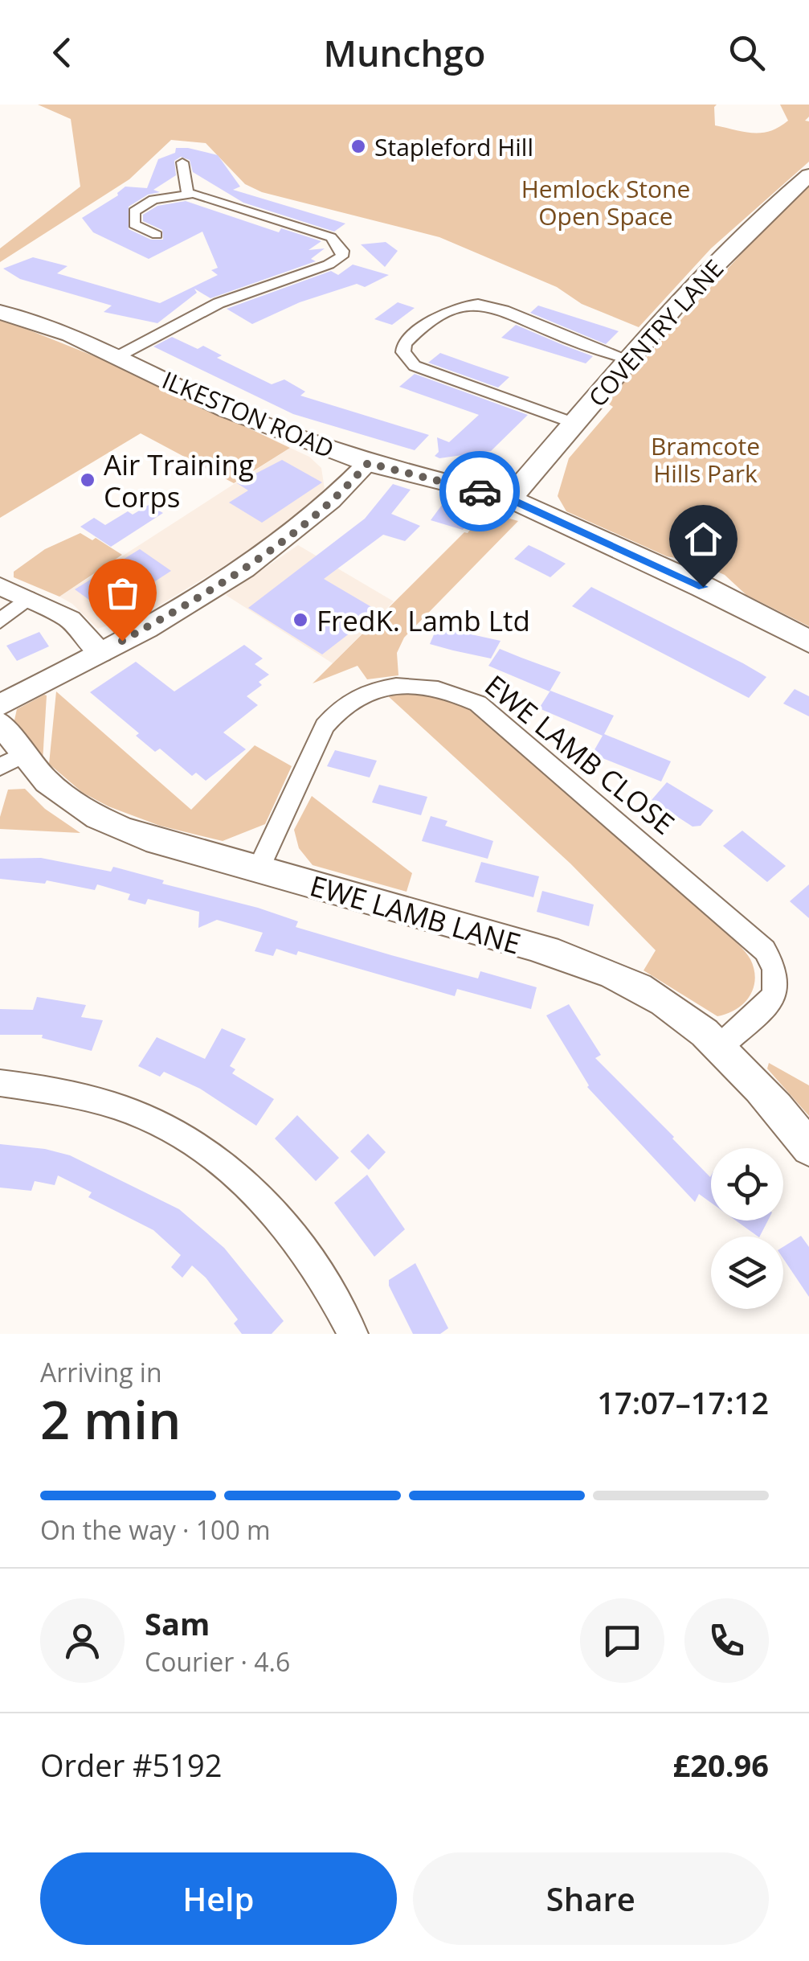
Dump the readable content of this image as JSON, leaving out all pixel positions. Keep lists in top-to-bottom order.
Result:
{
  "streets": {
    "main road": ["COVENTRY LANE", "ILKESTON ROAD"],
    "street": ["EWE LAMB CLOSE", "EWE LAMB LANE"]
  },
  "crossings": [
    ["COVENTRY LANE", "ILKESTON ROAD"],
    ["EWE LAMB CLOSE", "EWE LAMB LANE"]
  ],
  "parks": ["Hemlock Stone Open Space", "Bramcote Hills Park"],
  "places": ["Stapleford Hill", "Air Training Corps", "FredK. Lamb Ltd"],
  "page": {
    "header": "Munchgo",
    "heading": ["2 min", "Arriving in", "17:07–17:12"],
    "panel": [
      "Sam",
      "Courier · 4.6",
      "Order #5192",
      "£20.96"
    ],
    "bar": "On the way · 100 m",
    "buttons": ["Help", "Share"]
  }
}
